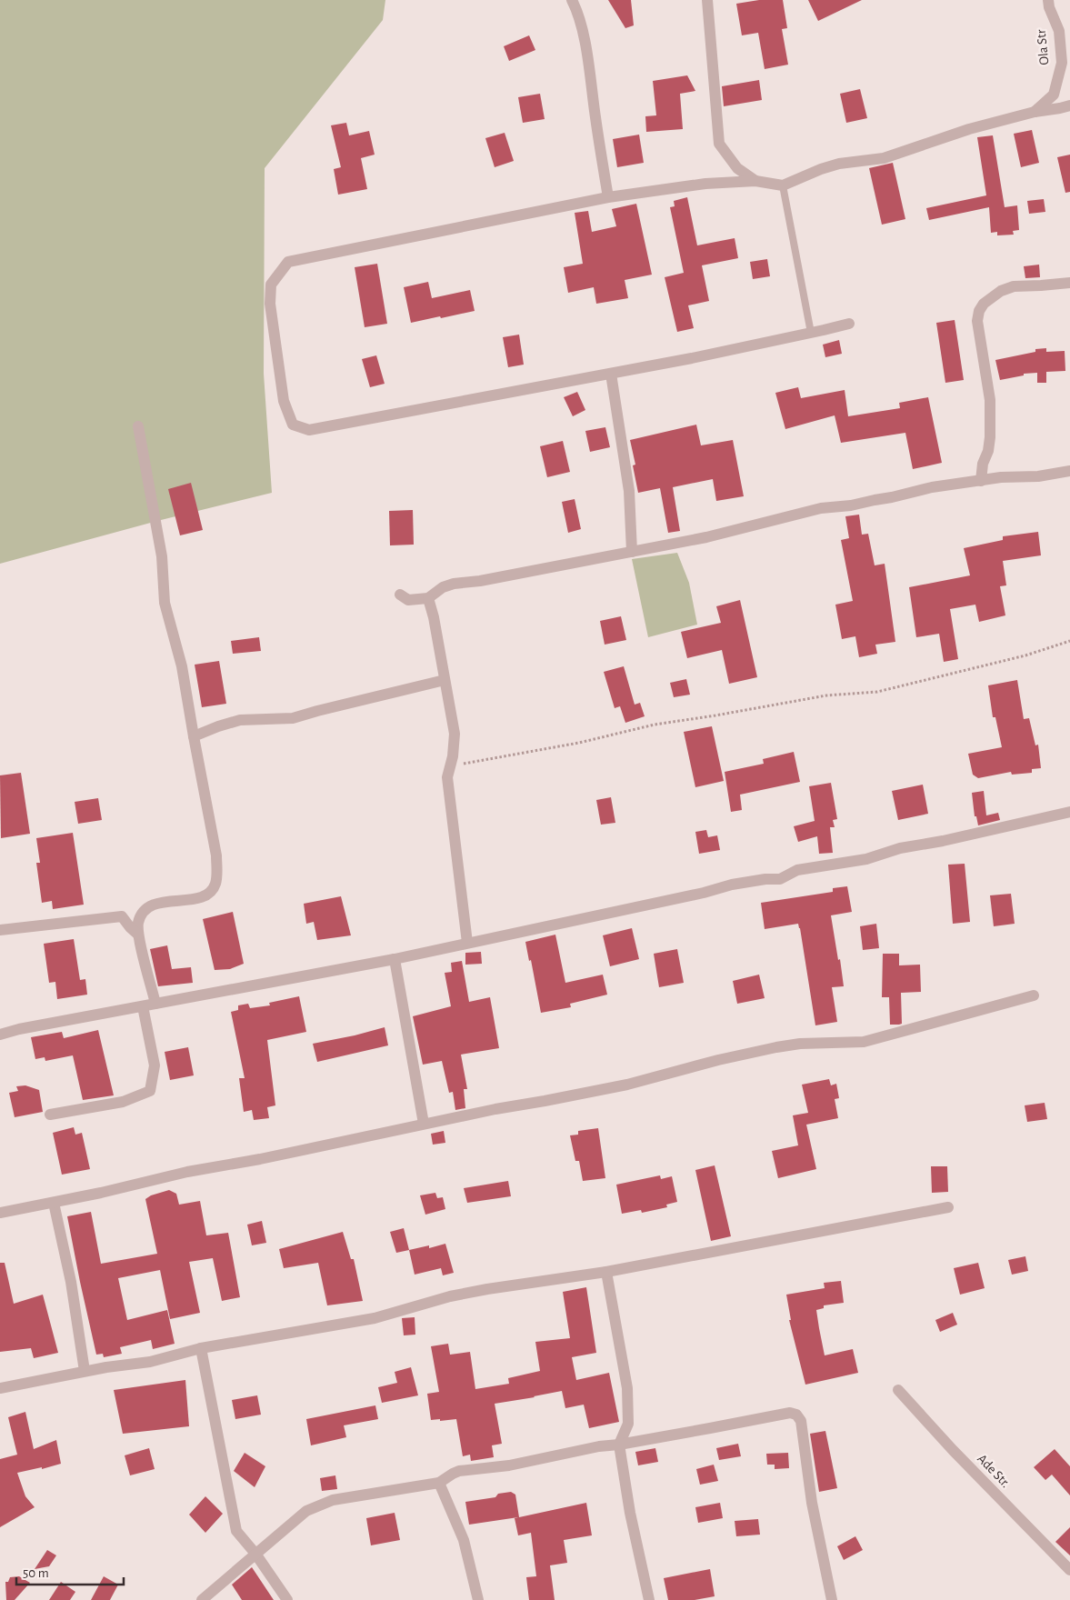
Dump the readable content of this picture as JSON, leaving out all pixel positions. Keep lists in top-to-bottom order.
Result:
{
  "streets": {
    "street": ["Ola Str", "Ade Str."]
  },
  "scale_bar": "50 m"
}
